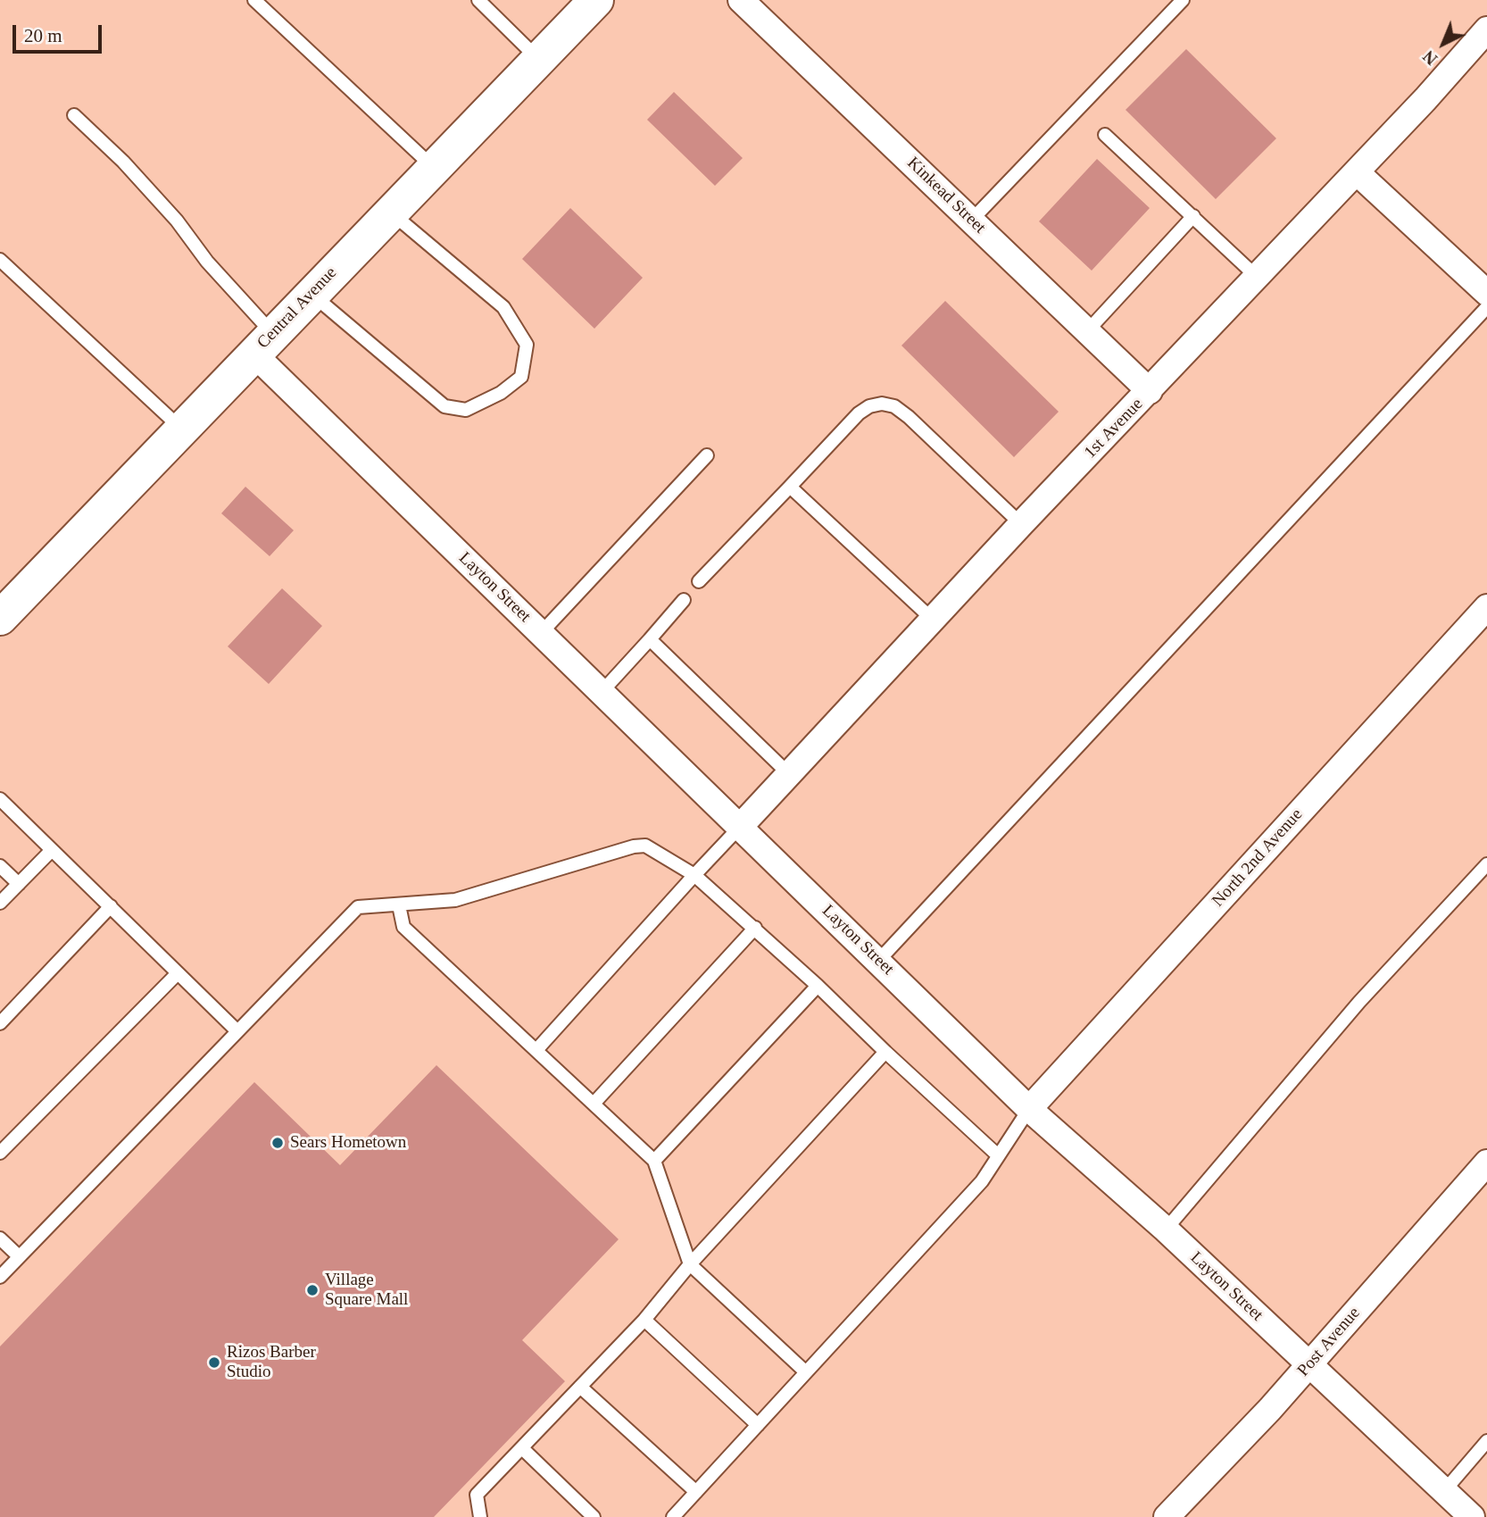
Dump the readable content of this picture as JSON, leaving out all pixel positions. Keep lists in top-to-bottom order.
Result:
{
  "streets": {
    "street": [
      "Kinkead Street",
      "Central Avenue",
      "1st Avenue",
      "Layton Street",
      "North 2nd Avenue",
      "Post Avenue"
    ]
  },
  "crossings": [
    ["Kinkead Street", "1st Avenue"],
    ["Central Avenue", "Layton Street"],
    ["1st Avenue", "Layton Street"],
    ["Layton Street", "North 2nd Avenue"],
    ["Layton Street", "Post Avenue"]
  ],
  "places": ["Sears Hometown", "Village Square Mall", "Rizos Barber Studio"],
  "scale_bar": "20 m",
  "north": "bottom left"
}
